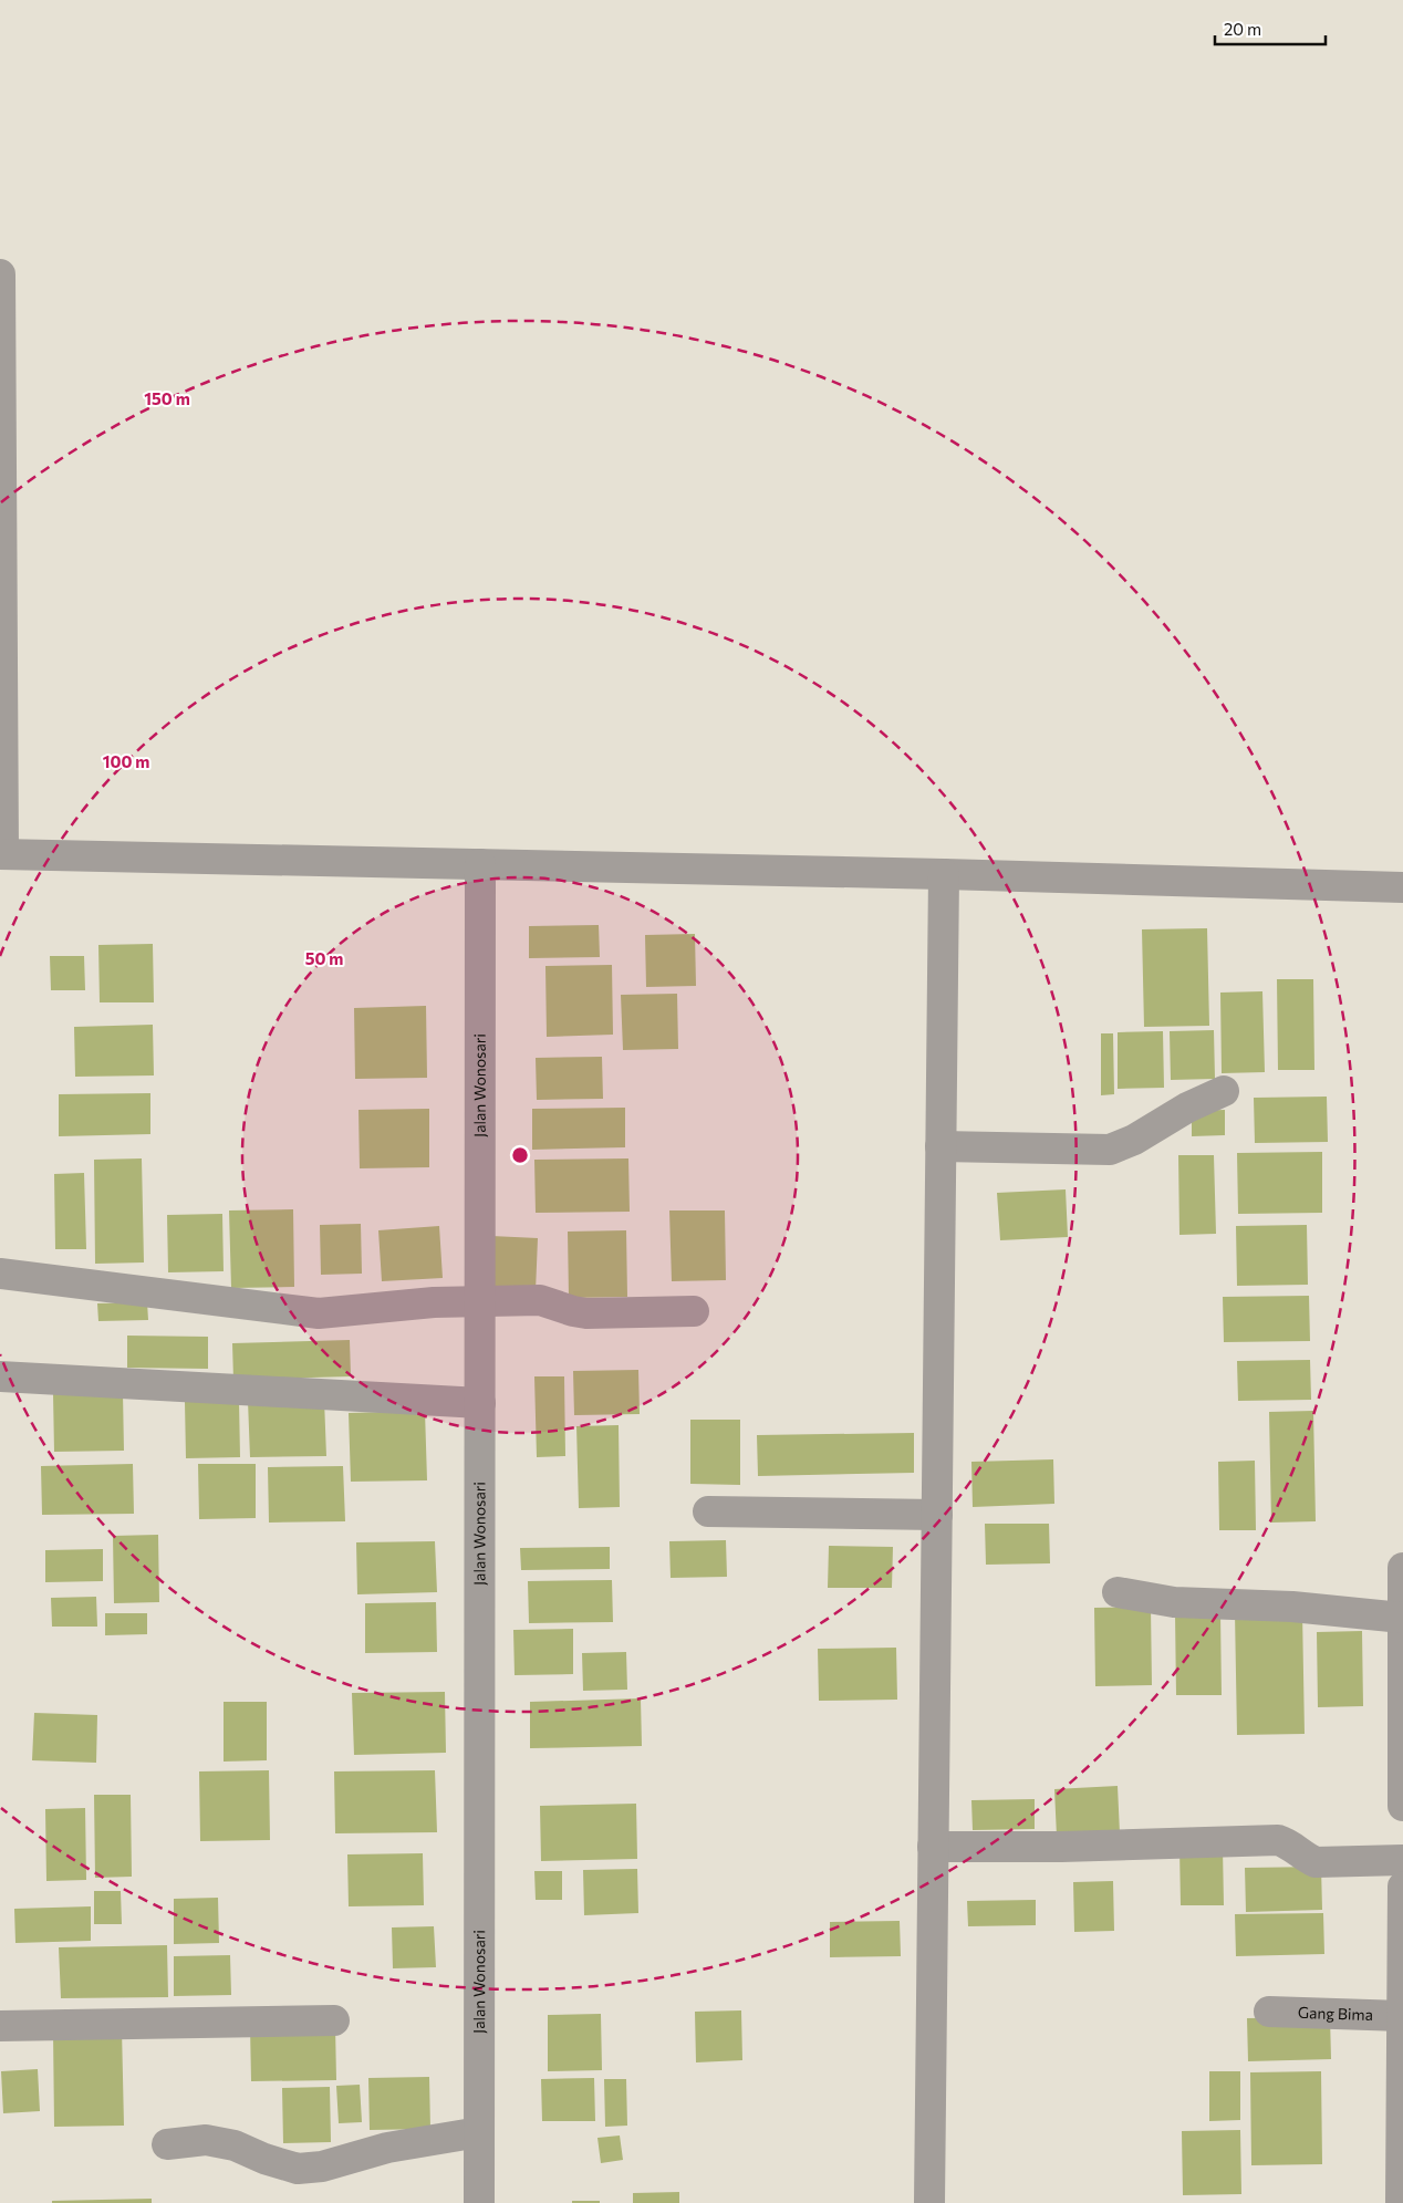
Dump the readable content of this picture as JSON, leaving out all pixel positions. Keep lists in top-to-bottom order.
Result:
{
  "streets": {
    "street": ["Jalan Wonosari", "Gang Bima"]
  },
  "scale_bar": "20 m",
  "rings": ["150 m", "100 m", "50 m"]
}
